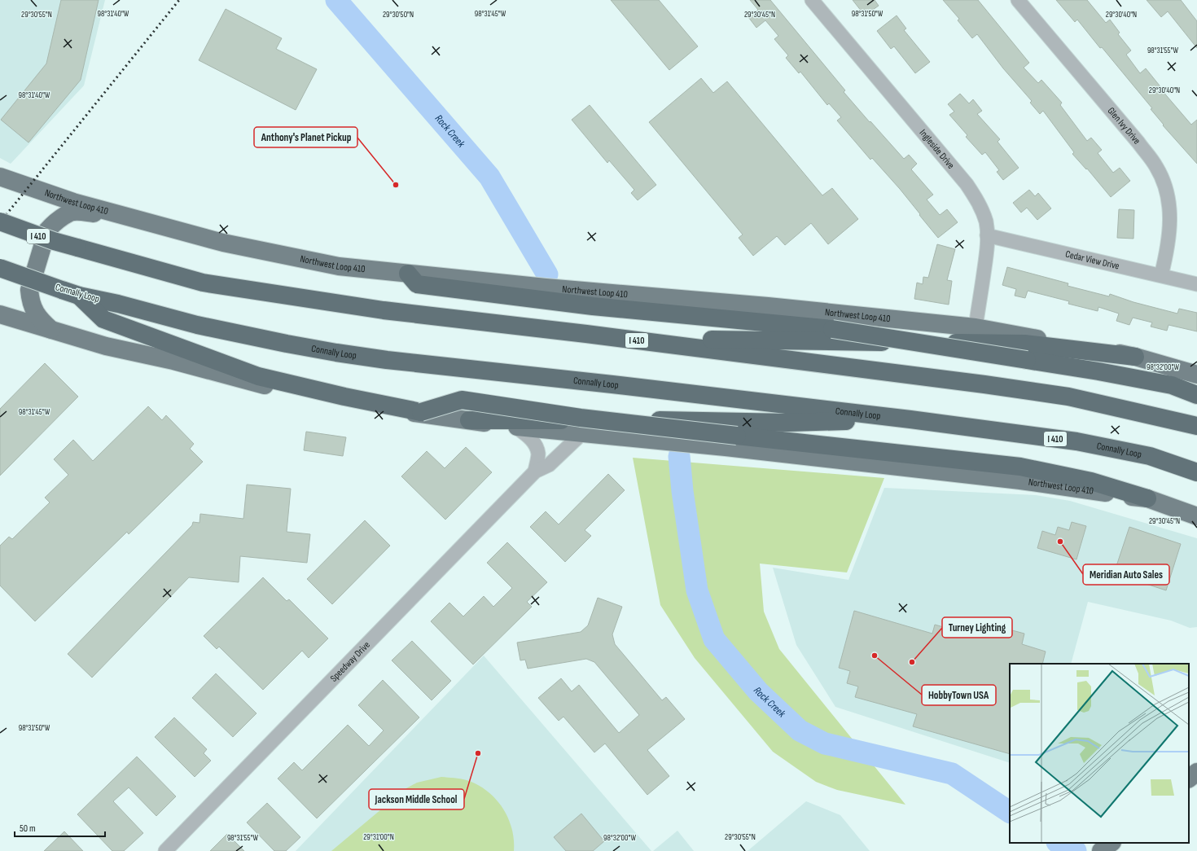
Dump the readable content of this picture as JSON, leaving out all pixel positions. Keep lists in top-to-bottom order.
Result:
{
  "streets": {
    "highway": ["I 410", "Connally Loop"],
    "main road": ["Northwest Loop 410"],
    "street": [
      "Glen Ivy Drive",
      "Ingleside Drive",
      "Cedar View Drive",
      "Speedway Drive"
    ]
  },
  "crossings": [
    ["Glen Ivy Drive", "Cedar View Drive"],
    ["Ingleside Drive", "Northwest Loop 410"],
    ["Ingleside Drive", "Cedar View Drive"],
    ["Northwest Loop 410", "Speedway Drive"]
  ],
  "water": ["Rock Creek"],
  "places": [
    "Anthony's Planet Pickup",
    "Meridian Auto Sales",
    "HobbyTown USA",
    "Turney Lighting",
    "Jackson Middle School"
  ],
  "scale_bar": "50 m",
  "coordinates": [
    "98°31'45\"W",
    "98°31'40\"W",
    "98°31'50\"W",
    "29°30'55\"N",
    "29°30'50\"N",
    "29°30'45\"N",
    "29°30'40\"N",
    "98°31'55\"W",
    "98°32'00\"W",
    "29°31'00\"N"
  ]
}
